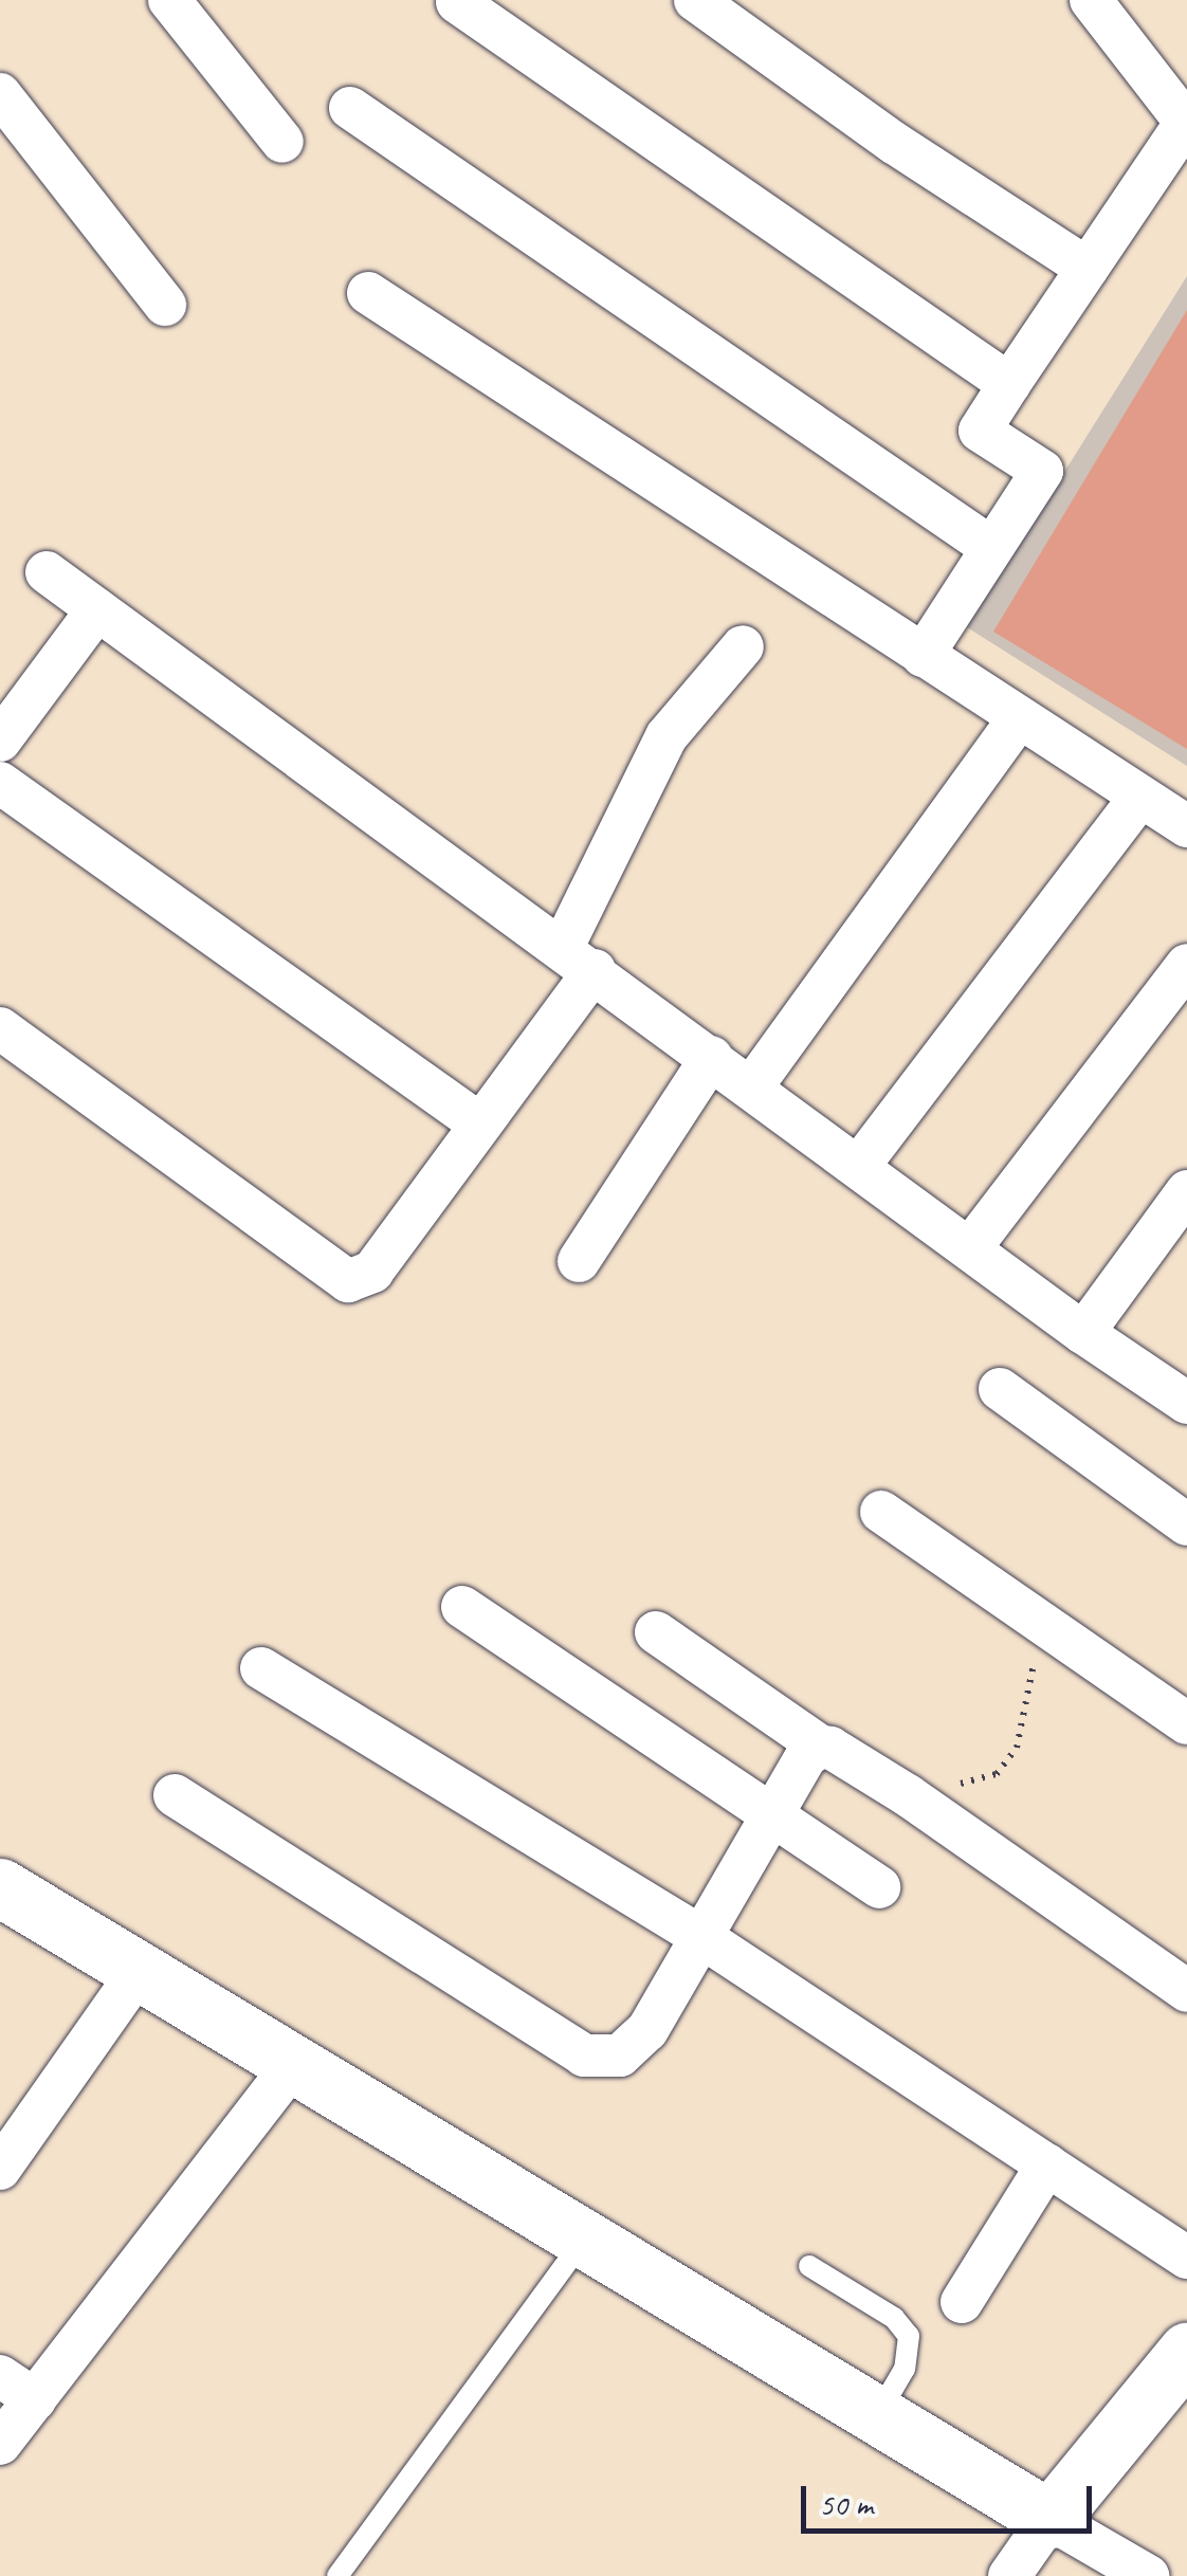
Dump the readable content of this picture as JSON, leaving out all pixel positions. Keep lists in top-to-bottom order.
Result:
{
  "scale_bar": "50 m"
}
